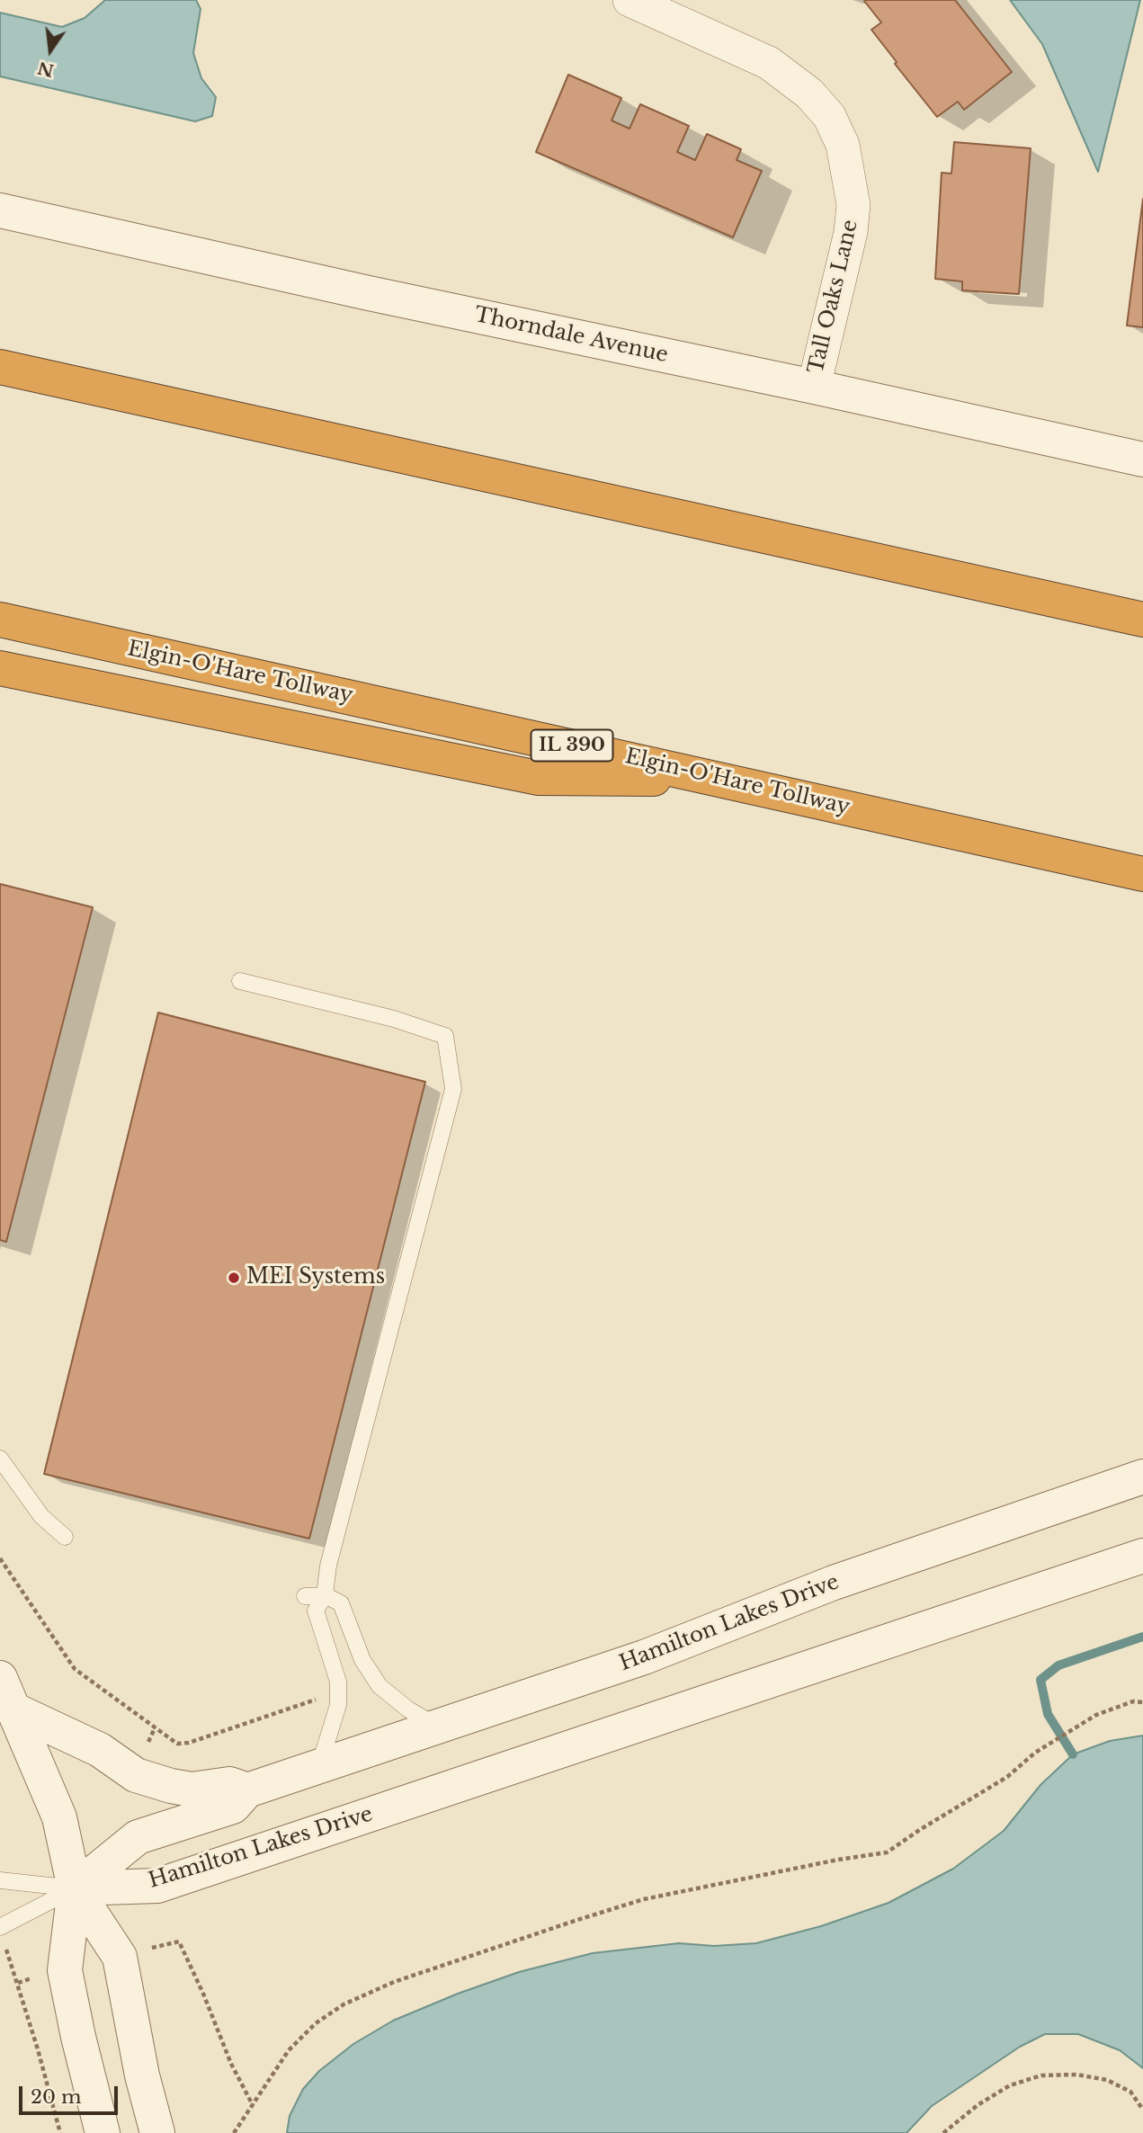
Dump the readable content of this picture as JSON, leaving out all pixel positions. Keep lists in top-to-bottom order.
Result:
{
  "streets": {
    "highway": ["Elgin-O'Hare Tollway", "IL 390"],
    "street": ["Tall Oaks Lane", "Thorndale Avenue", "Hamilton Lakes Drive"]
  },
  "crossings": [
    ["Tall Oaks Lane", "Thorndale Avenue"]
  ],
  "places": ["MEI Systems"],
  "scale_bar": "20 m",
  "north": "bottom"
}
